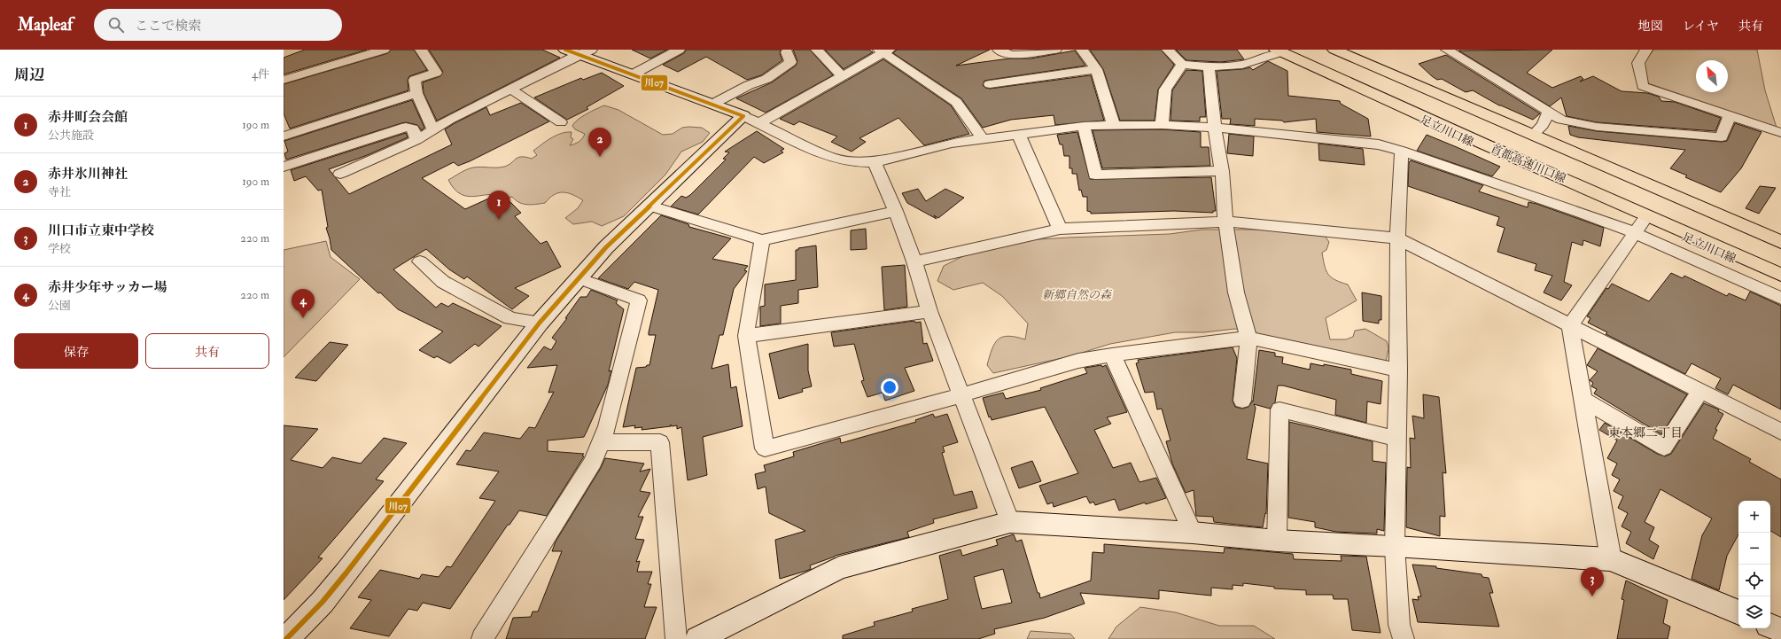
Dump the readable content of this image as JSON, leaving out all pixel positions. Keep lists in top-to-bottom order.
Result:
{
  "streets": {
    "highway": ["首都高速川口線"],
    "street": ["足立川口線"]
  },
  "crossings": [
    ["足立川口線", "首都高速川口線"]
  ],
  "districts": ["東本郷二丁目"],
  "parks": ["新郷自然の森"],
  "lines": ["transit line 川07"],
  "north": "top left",
  "page": {
    "header": "Mapleaf",
    "search": "ここで検索",
    "nav": ["地図", "レイヤ", "共有"],
    "heading": ["周辺", "4件"],
    "list": [
      {
        "mark": "1",
        "name": "赤井町会会館",
        "note": "公共施設",
        "value": "190 m"
      },
      {
        "mark": "2",
        "name": "赤井氷川神社",
        "note": "寺社",
        "value": "190 m"
      },
      {
        "mark": "3",
        "name": "川口市立東中学校",
        "note": "学校",
        "value": "220 m"
      },
      {
        "mark": "4",
        "name": "赤井少年サッカー場",
        "note": "公園",
        "value": "220 m"
      }
    ],
    "pins": [
      "2",
      "1",
      "4",
      "3"
    ],
    "buttons": ["保存", "共有"],
    "map_buttons": ["+", "−"]
  }
}
